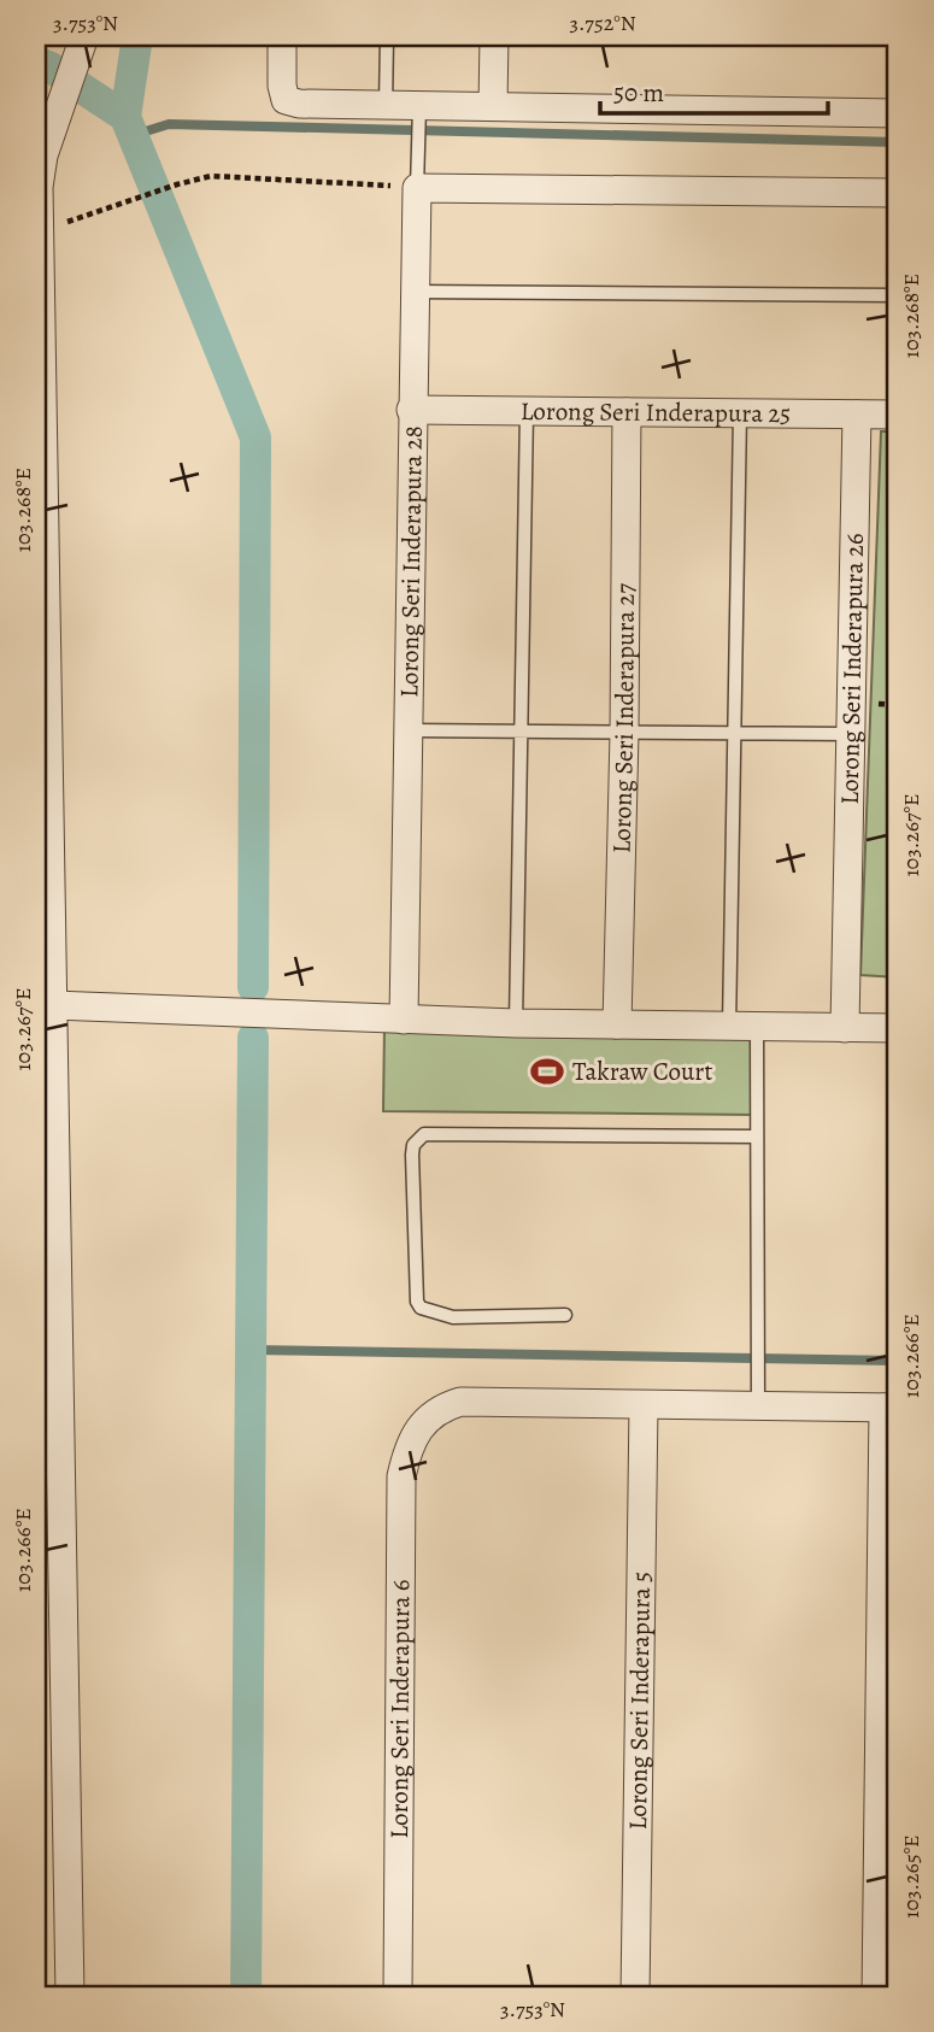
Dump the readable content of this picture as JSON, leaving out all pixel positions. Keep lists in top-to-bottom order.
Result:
{
  "streets": {
    "street": [
      "Lorong Seri Inderapura 25",
      "Lorong Seri Inderapura 28",
      "Lorong Seri Inderapura 26",
      "Lorong Seri Inderapura 27",
      "Lorong Seri Inderapura 5",
      "Lorong Seri Inderapura 6"
    ]
  },
  "crossings": [
    ["Lorong Seri Inderapura 25", "Lorong Seri Inderapura 28"],
    ["Lorong Seri Inderapura 25", "Lorong Seri Inderapura 26"],
    ["Lorong Seri Inderapura 25", "Lorong Seri Inderapura 27"],
    ["Lorong Seri Inderapura 5", "Lorong Seri Inderapura 6"]
  ],
  "places": {
    "sports": ["Takraw Court"]
  },
  "scale_bar": "50 m",
  "coordinates": [
    "3.753°N",
    "3.752°N",
    "103.268°E",
    "103.267°E",
    "103.266°E",
    "103.265°E"
  ]
}
